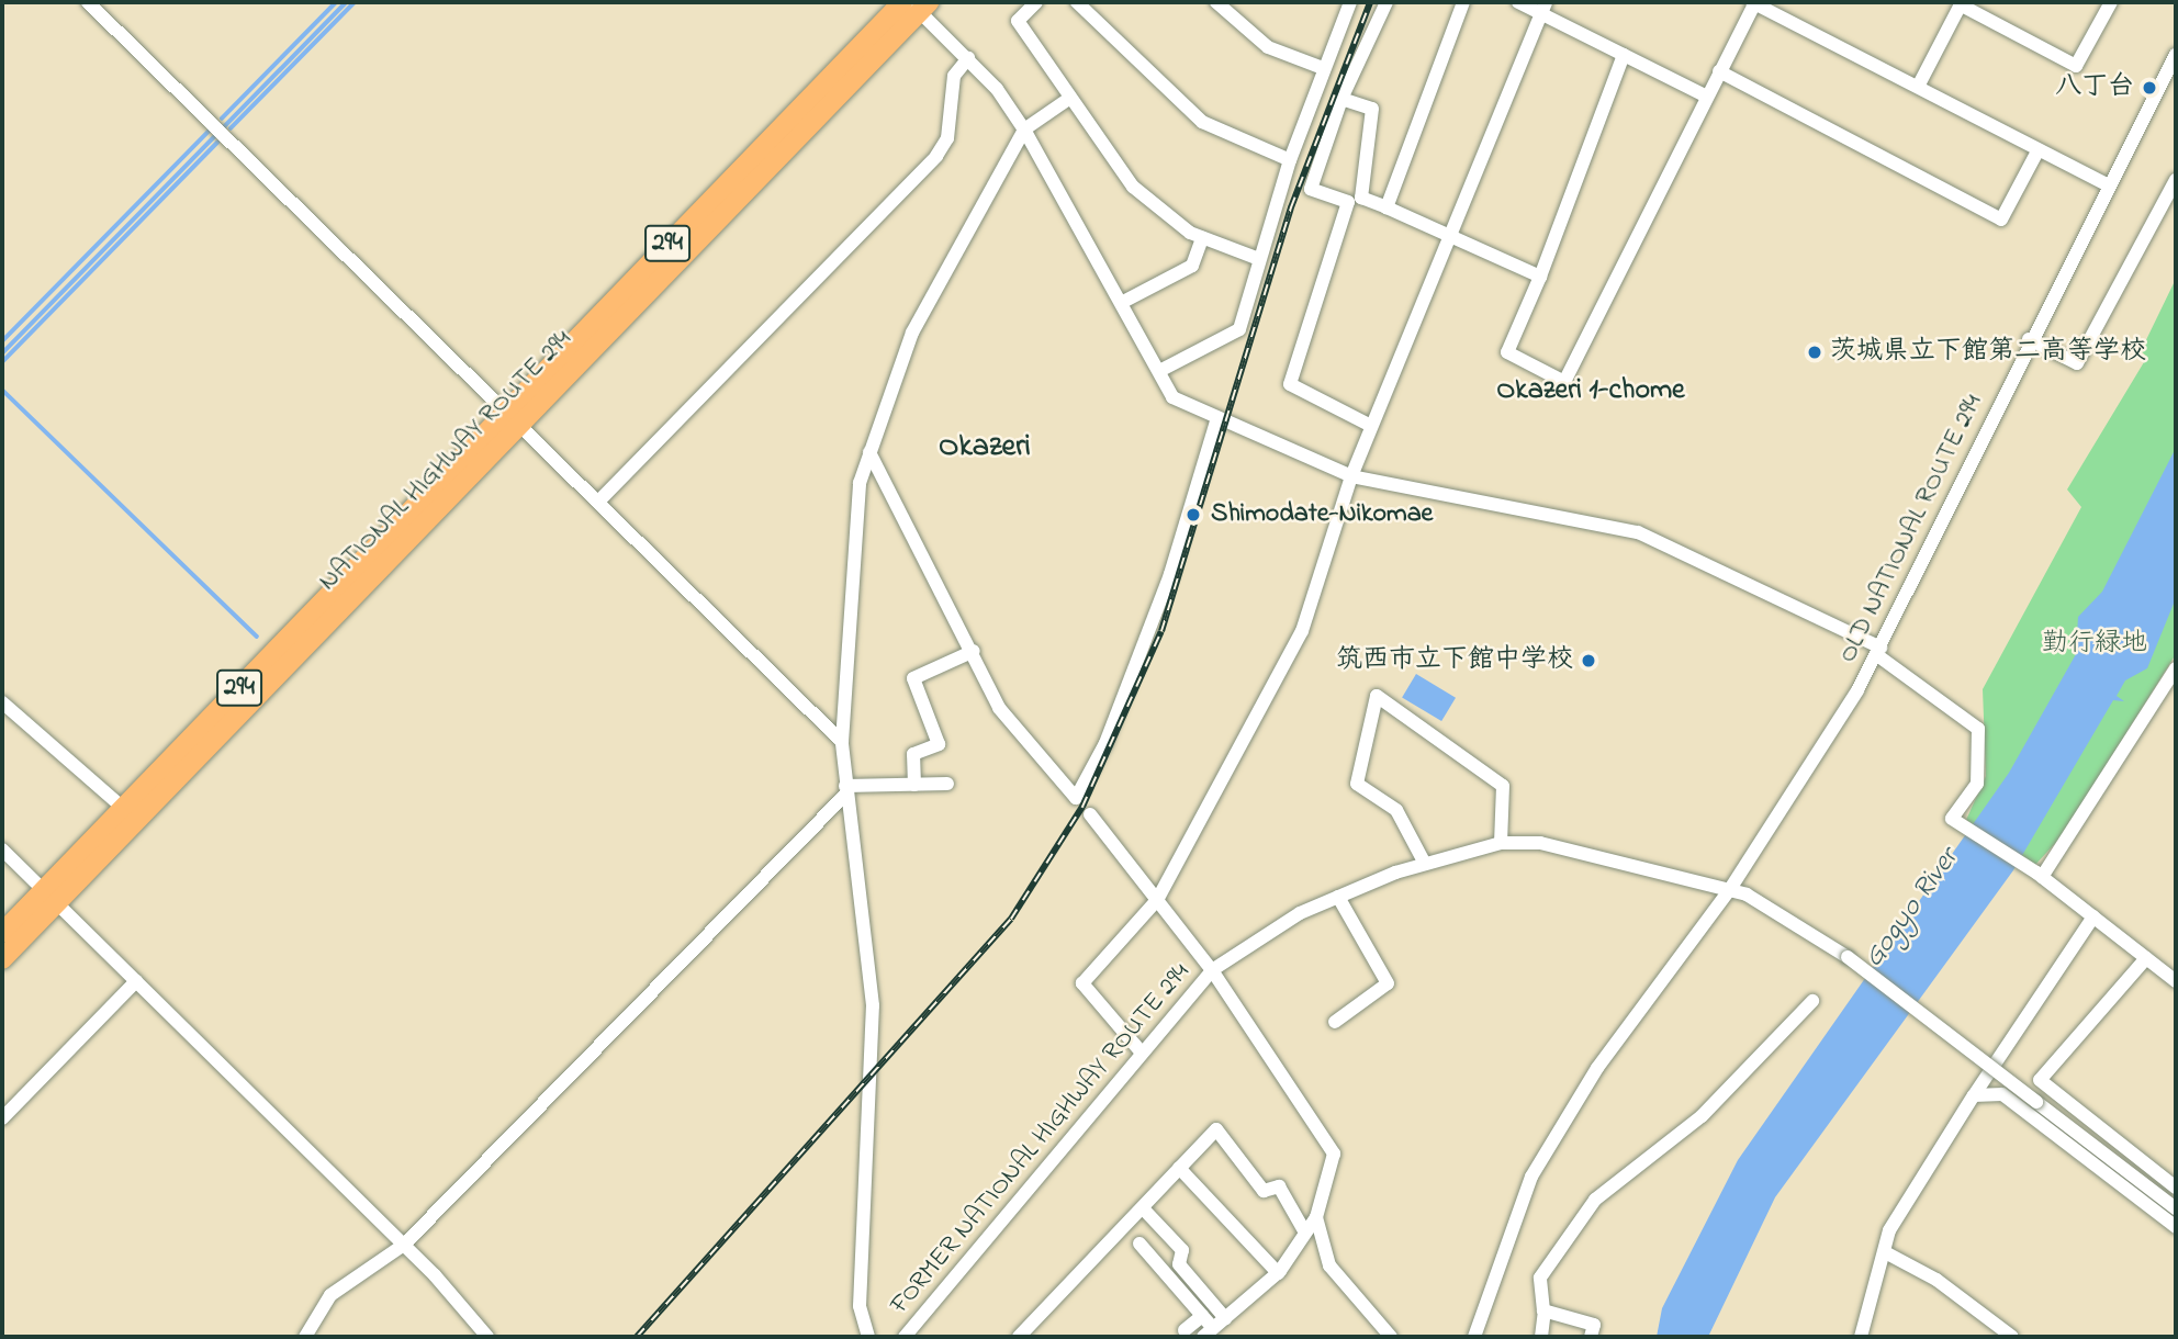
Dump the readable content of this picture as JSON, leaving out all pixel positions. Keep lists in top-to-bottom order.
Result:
{
  "streets": {
    "highway": ["294", "NATIONAL HIGHWAY ROUTE 294"],
    "street": ["OLD NATIONAL ROUTE 294", "FORMER NATIONAL HIGHWAY ROUTE 294"]
  },
  "crossings": [
    ["OLD NATIONAL ROUTE 294", "FORMER NATIONAL HIGHWAY ROUTE 294"]
  ],
  "districts": ["Okazeri 1-chome", "Okazeri"],
  "water": ["Gogyo River"],
  "parks": ["勤行緑地"],
  "places": [
    "八丁台",
    "茨城県立下館第二高等学校",
    "Shimodate-Nikomae",
    "筑西市立下館中学校"
  ]
}
